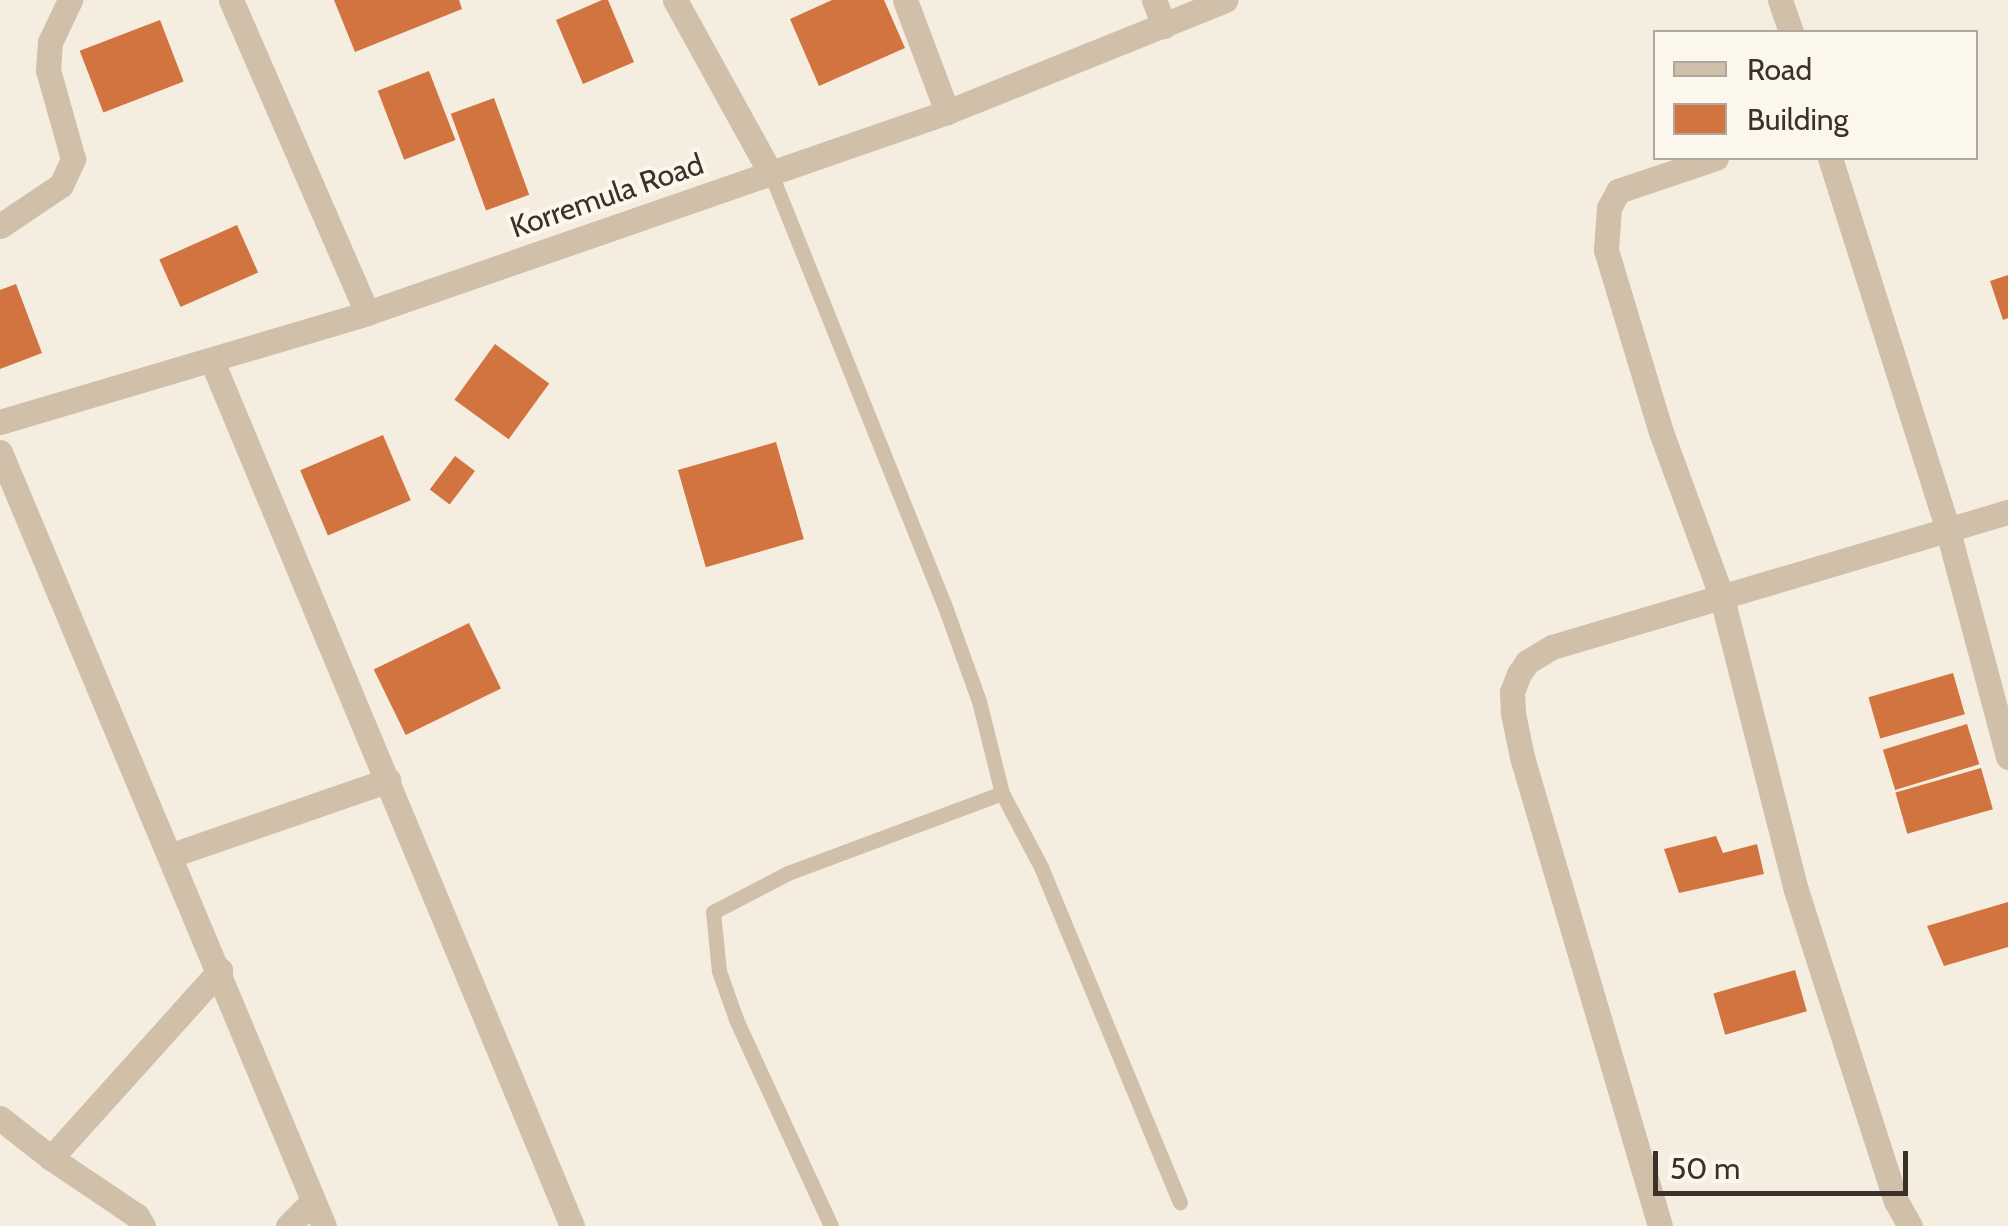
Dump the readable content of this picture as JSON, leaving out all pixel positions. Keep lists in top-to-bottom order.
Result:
{
  "streets": {
    "street": ["Korremula Road"]
  },
  "legend": ["Road", "Building"],
  "scale_bar": "50 m"
}
